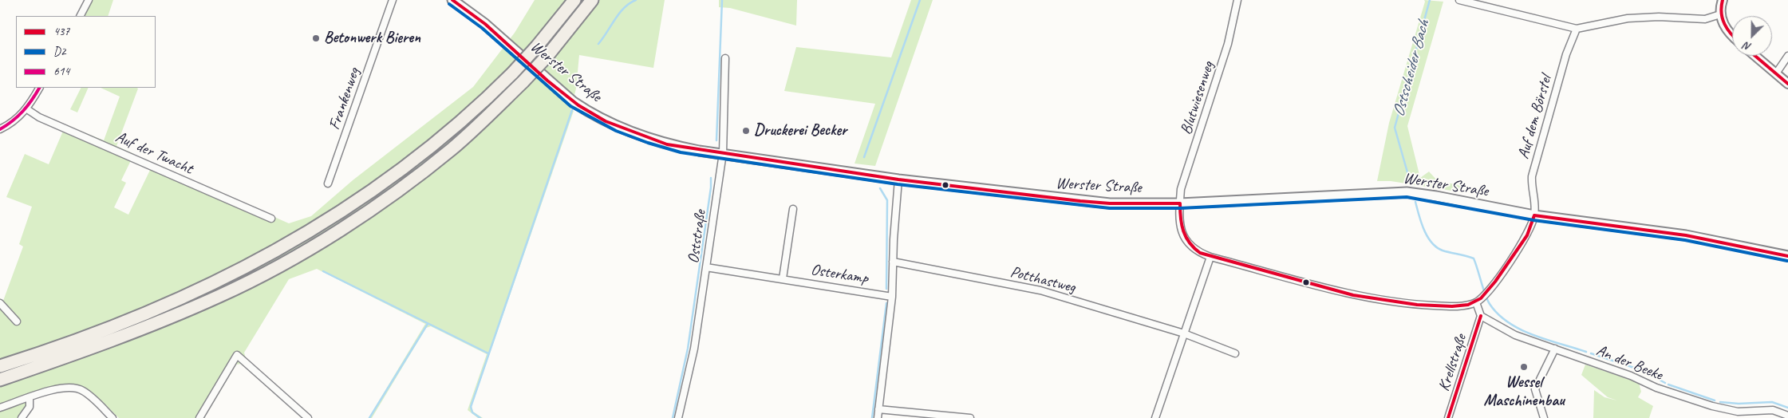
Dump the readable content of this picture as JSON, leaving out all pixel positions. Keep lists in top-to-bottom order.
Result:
{
  "streets": {
    "main road": ["Werster Straße"],
    "street": [
      "Blutwiesenweg",
      "Frankenweg",
      "Auf dem Börstel",
      "Auf der Twacht",
      "Oststraße",
      "Osterkamp",
      "Potthastweg",
      "Krellstraße",
      "An der Beeke"
    ]
  },
  "crossings": [
    ["Werster Straße", "Blutwiesenweg"],
    ["Werster Straße", "Auf dem Börstel"],
    ["Werster Straße", "Oststraße"],
    ["Oststraße", "Osterkamp"],
    ["Krellstraße", "An der Beeke"]
  ],
  "water": ["Ostscheider Bach"],
  "places": ["Betonwerk Bieren", "Druckerei Becker", "Wessel Maschinenbau"],
  "lines": ["transit line 437", "transit line D2", "transit line 614"],
  "legend": ["437", "D2", "614"],
  "north": "bottom left"
}
